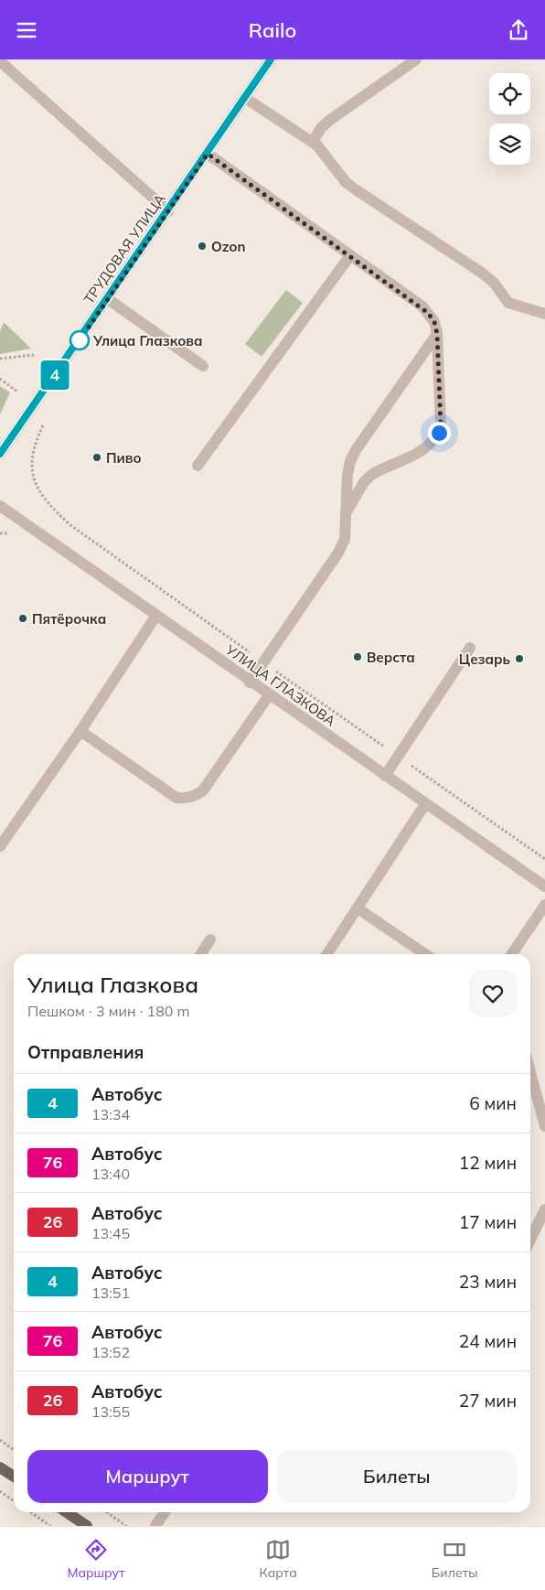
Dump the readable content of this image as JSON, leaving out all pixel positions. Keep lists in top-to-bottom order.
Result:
{
  "streets": {
    "street": ["ТРУДОВАЯ УЛИЦА", "УЛИЦА ГЛАЗКОВА"]
  },
  "places": [
    "Ozon",
    "Улица Глазкова",
    "Пиво",
    "Пятёрочка",
    "Верста",
    "Цезарь"
  ],
  "lines": ["bus line 4"],
  "page": {
    "header": "Railo",
    "on_map": "4",
    "heading": [
      ["Улица Глазкова", "Пешком · 3 мин · 180 m"],
      "Отправления"
    ],
    "list": [
      {
        "mark": "4",
        "name": "Автобус",
        "note": "13:34",
        "value": "6 мин"
      },
      {
        "mark": "76",
        "name": "Автобус",
        "note": "13:40",
        "value": "12 мин"
      },
      {
        "mark": "26",
        "name": "Автобус",
        "note": "13:45",
        "value": "17 мин"
      },
      {
        "mark": "4",
        "name": "Автобус",
        "note": "13:51",
        "value": "23 мин"
      },
      {
        "mark": "76",
        "name": "Автобус",
        "note": "13:52",
        "value": "24 мин"
      },
      {
        "mark": "26",
        "name": "Автобус",
        "note": "13:55",
        "value": "27 мин"
      }
    ],
    "buttons": ["Маршрут", "Билеты"],
    "tabs": ["Маршрут", "Карта", "Билеты"]
  }
}
